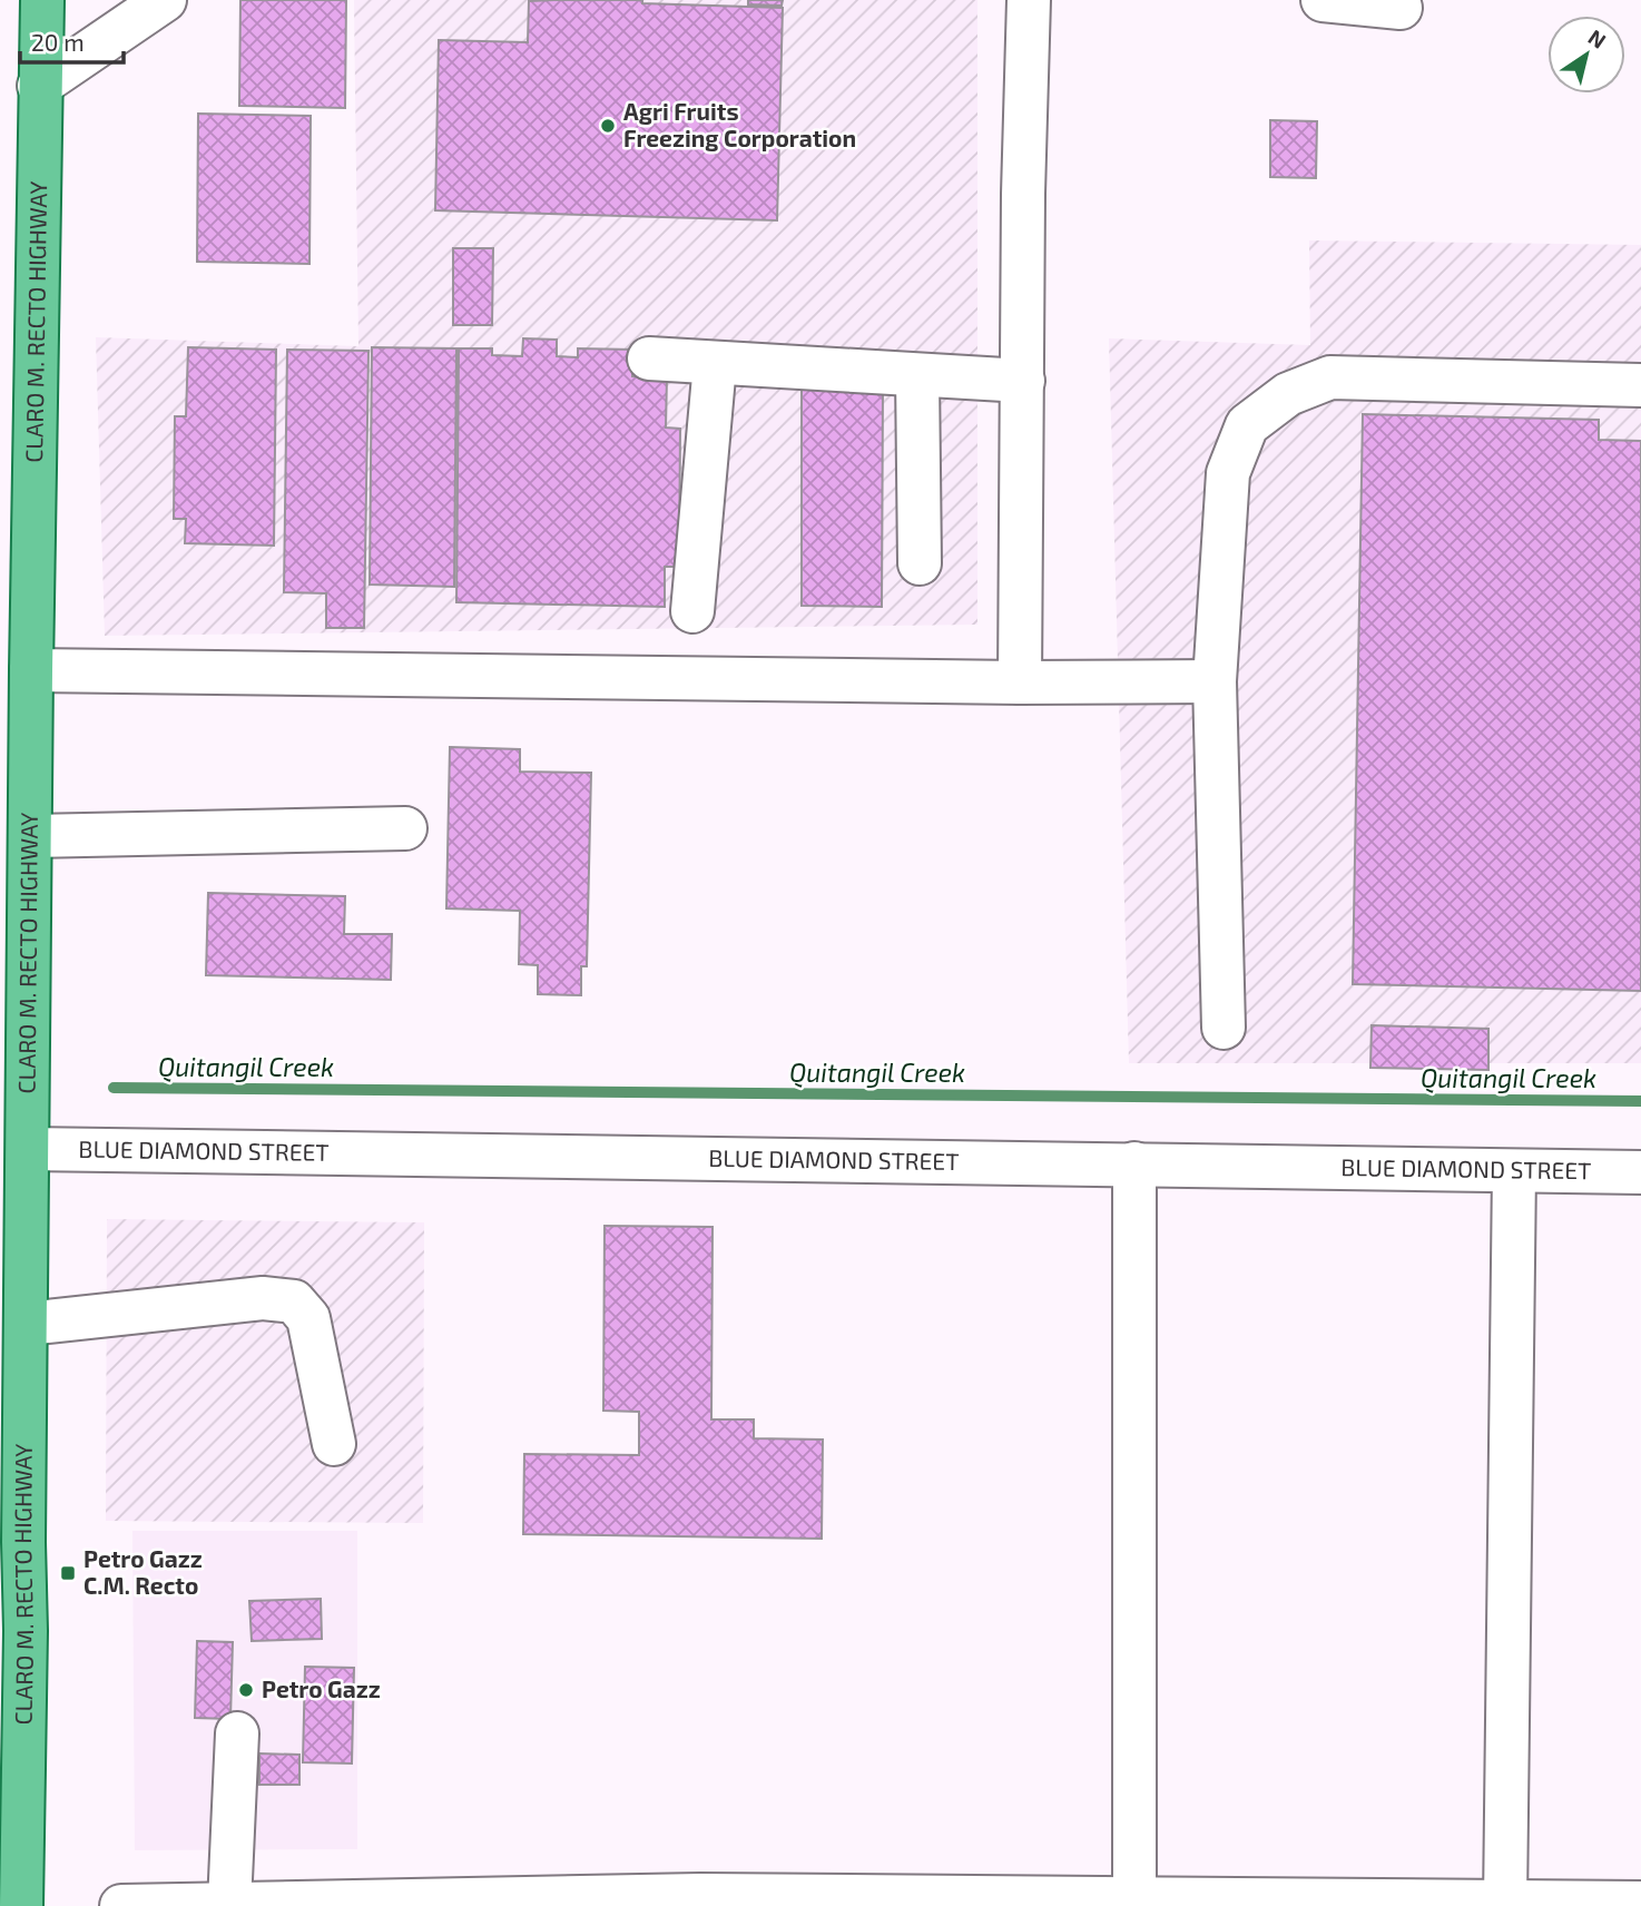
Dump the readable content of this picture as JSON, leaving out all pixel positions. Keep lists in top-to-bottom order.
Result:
{
  "streets": {
    "main road": ["CLARO M. RECTO HIGHWAY"],
    "street": ["BLUE DIAMOND STREET"]
  },
  "crossings": [
    ["CLARO M. RECTO HIGHWAY", "BLUE DIAMOND STREET"]
  ],
  "water": ["Quitangil Creek"],
  "places": {
    "other": ["Agri Fruits Freezing Corporation", "Petro Gazz"],
    "transit": ["Petro Gazz C.M. Recto"]
  },
  "scale_bar": "20 m",
  "north": "top right"
}
